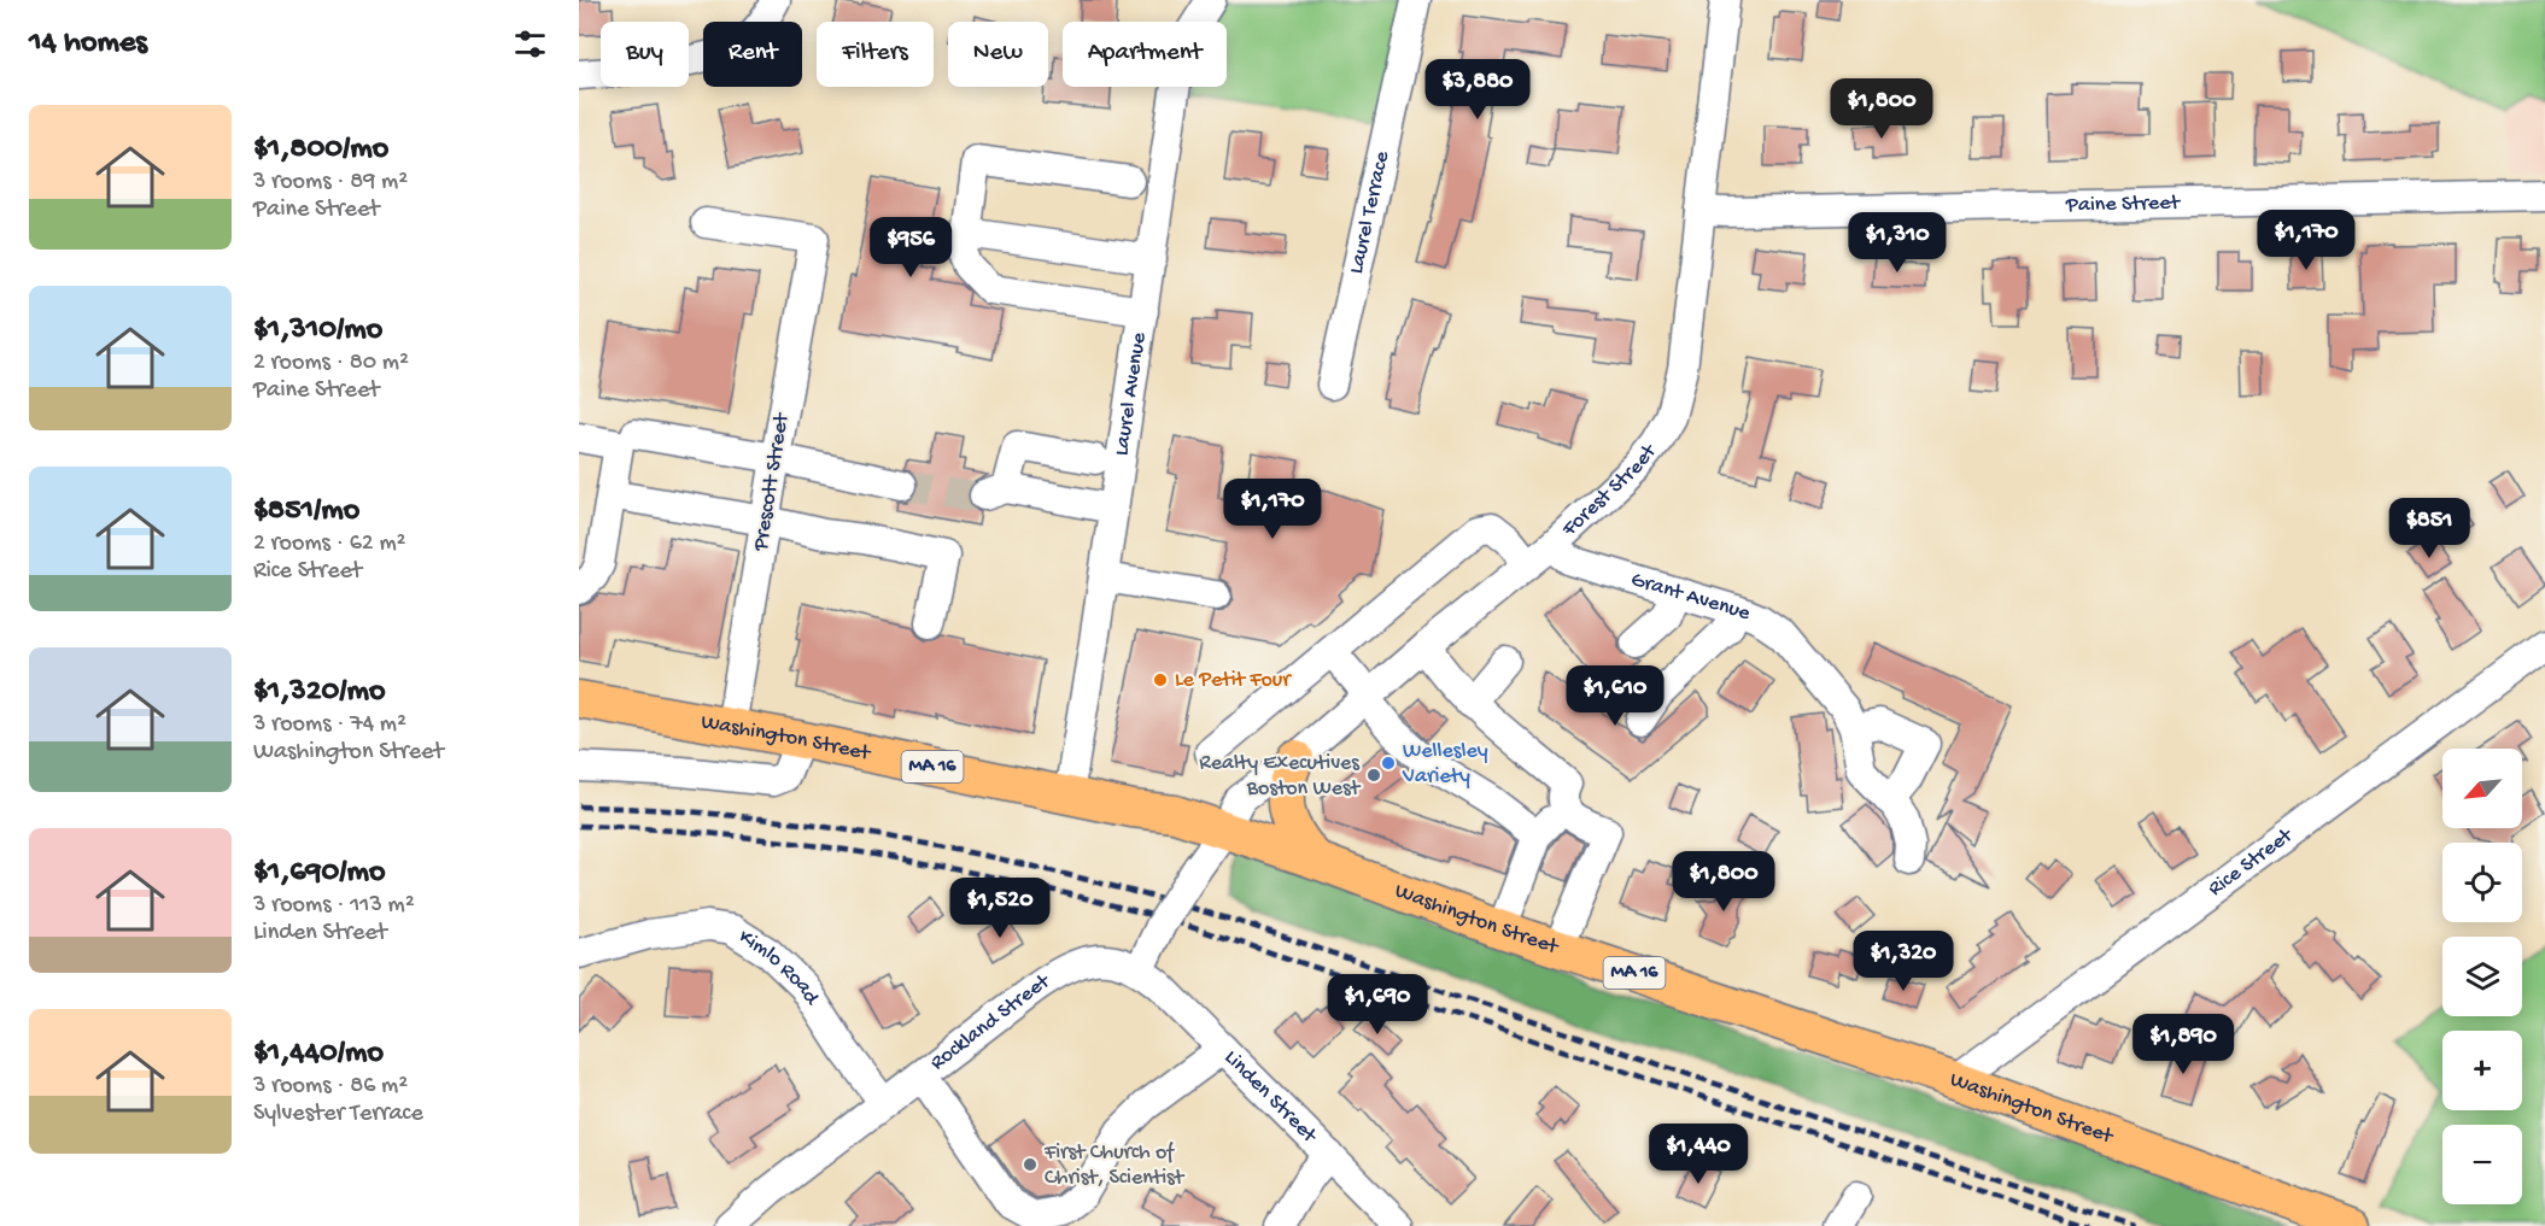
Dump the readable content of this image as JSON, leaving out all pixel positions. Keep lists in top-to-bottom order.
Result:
{
  "streets": {
    "main road": ["Washington Street", "MA 16"],
    "street": [
      "Paine Street",
      "Laurel Terrace",
      "Laurel Avenue",
      "Prescott Street",
      "Forest Street",
      "Grant Avenue",
      "Rice Street",
      "Kimlo Road",
      "Rockland Street",
      "Linden Street"
    ]
  },
  "crossings": [
    ["Paine Street", "Forest Street"],
    ["Laurel Avenue", "Washington Street"],
    ["Prescott Street", "Washington Street"],
    ["Forest Street", "Grant Avenue"],
    ["Forest Street", "Washington Street"],
    ["Washington Street", "Rice Street"],
    ["Kimlo Road", "Rockland Street"],
    ["Rockland Street", "Linden Street"]
  ],
  "places": [
    "Le Petit Four",
    "Wellesley Variety",
    "Realty Executives Boston West",
    "First Church of Christ, Scientist"
  ],
  "north": "bottom left",
  "page": {
    "heading": "14 homes",
    "chip": [
      "Buy",
      "Rent",
      "Filters",
      "New",
      "Apartment"
    ],
    "price": [
      "$3,880",
      "$1,800",
      "$1,170",
      "$1,310",
      "$956",
      "$1,170",
      "$851",
      "$1,610",
      "$1,800",
      "$1,520",
      "$1,320",
      "$1,690",
      "$1,890",
      "$1,440"
    ],
    "list": [
      {
        "name": "$1,800/mo",
        "note": "3 rooms · 89 m² · Paine Street"
      },
      {
        "name": "$1,310/mo",
        "note": "2 rooms · 80 m² · Paine Street"
      },
      {
        "name": "$851/mo",
        "note": "2 rooms · 62 m² · Rice Street"
      },
      {
        "name": "$1,320/mo",
        "note": "3 rooms · 74 m² · Washington Street"
      },
      {
        "name": "$1,690/mo",
        "note": "3 rooms · 113 m² · Linden Street"
      },
      {
        "name": "$1,440/mo",
        "note": "3 rooms · 86 m² · Sylvester Terrace"
      }
    ],
    "map_buttons": ["+", "−"]
  }
}
